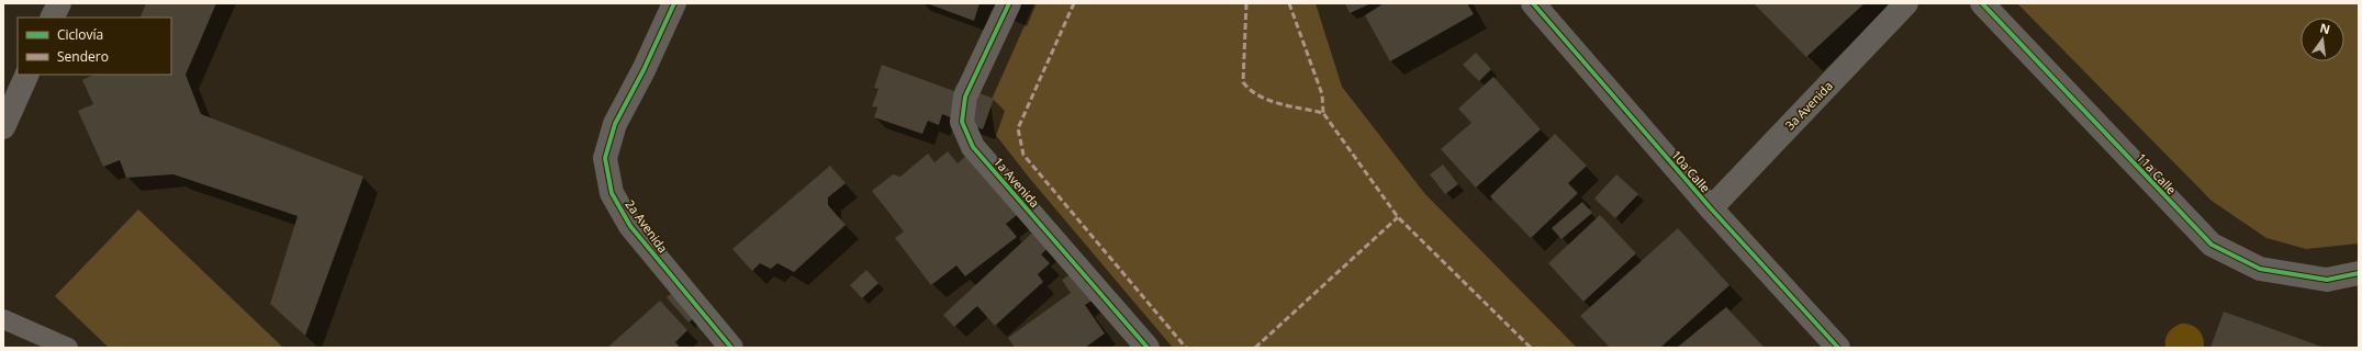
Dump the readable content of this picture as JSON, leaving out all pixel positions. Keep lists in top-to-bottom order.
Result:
{
  "streets": {
    "street": [
      "3a Avenida",
      "10a Calle",
      "11a Calle",
      "1a Avenida",
      "2a Avenida"
    ]
  },
  "crossings": [
    ["3a Avenida", "10a Calle"]
  ],
  "legend": ["Ciclovía", "Sendero"],
  "north": "top"
}
